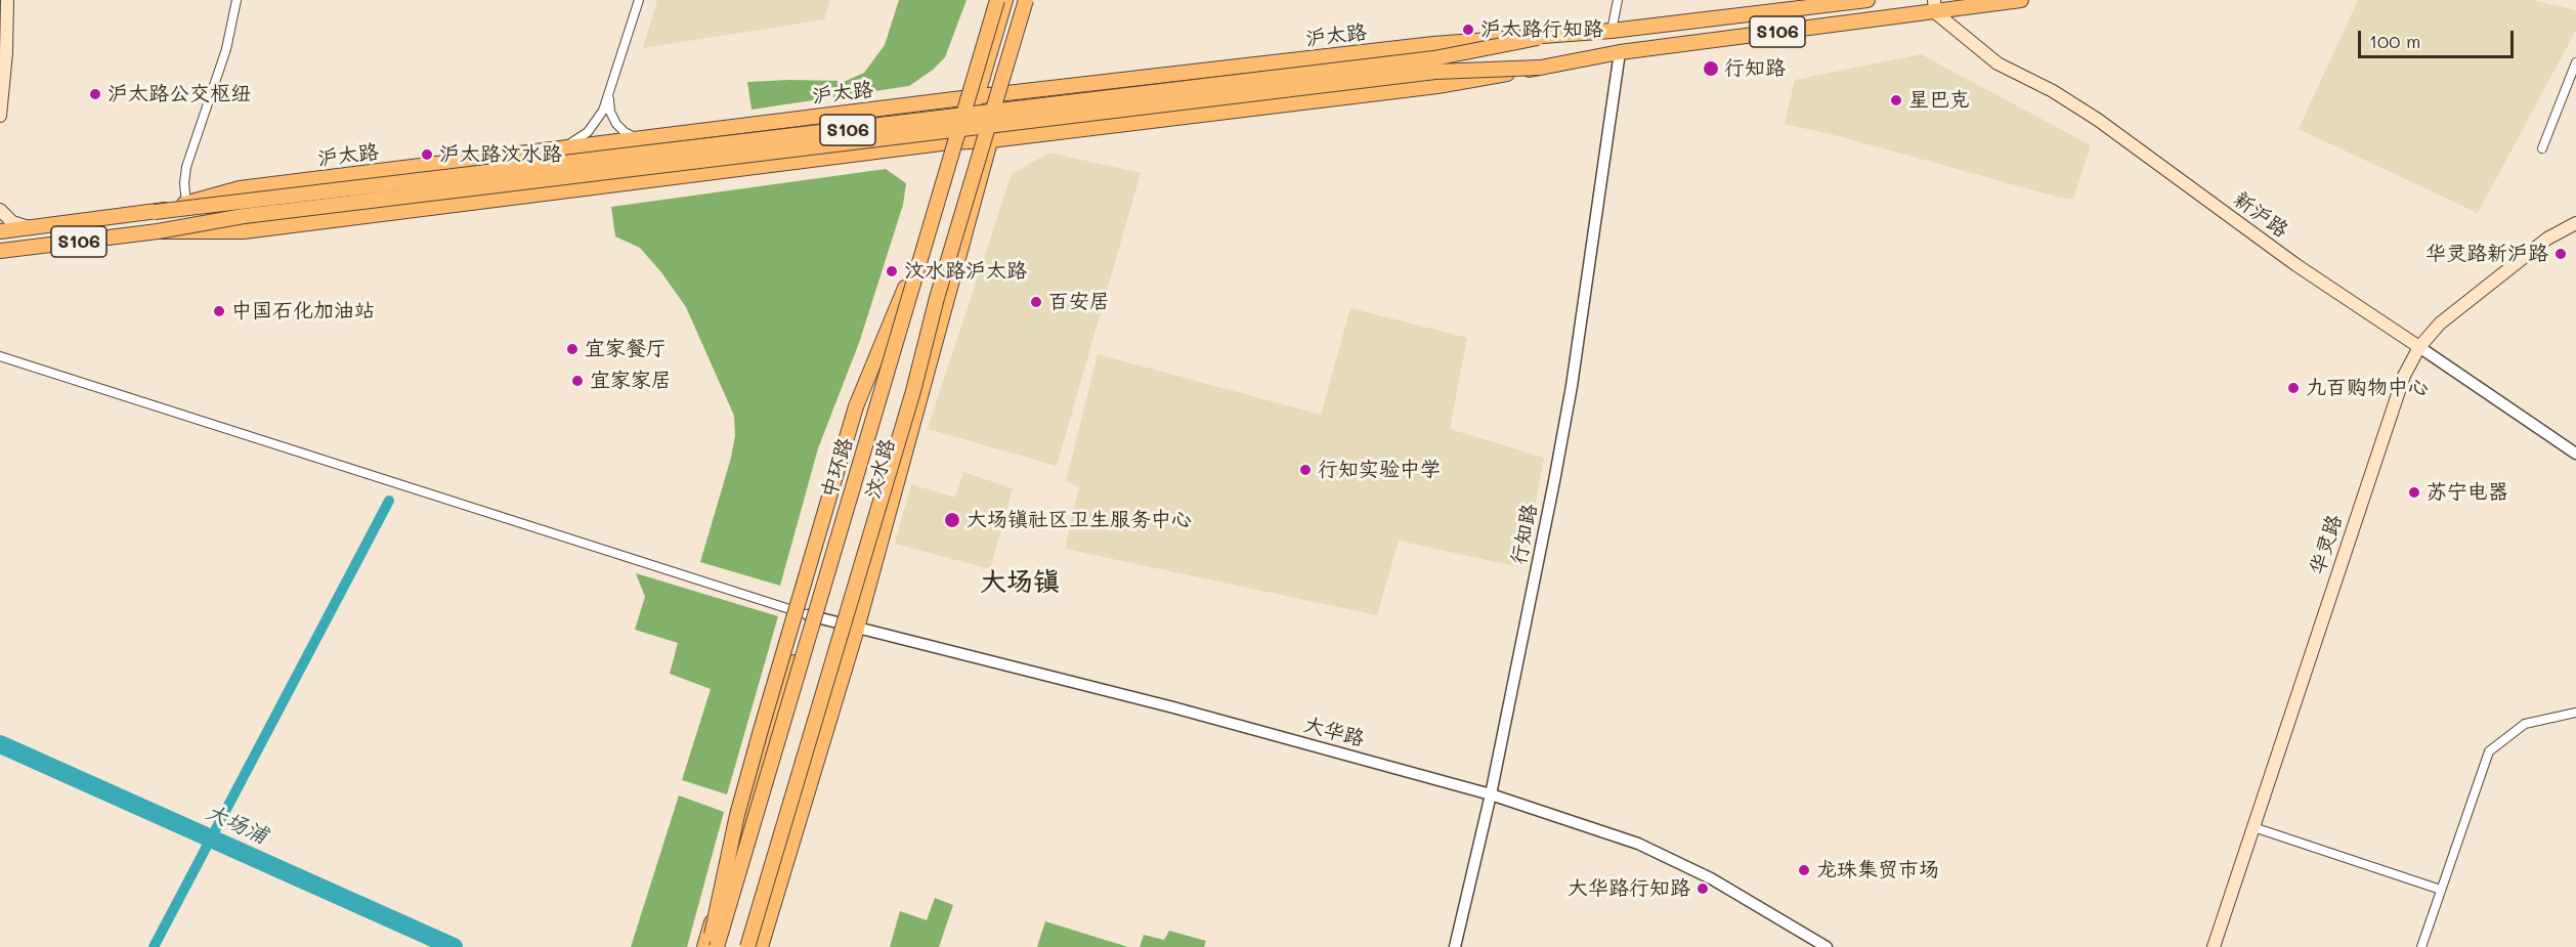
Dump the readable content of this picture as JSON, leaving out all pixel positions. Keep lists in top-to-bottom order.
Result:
{
  "streets": {
    "main road": [
      "S106",
      "沪太路",
      "新沪路",
      "中环路",
      "汶水路",
      "华灵路"
    ],
    "street": ["行知路", "大华路"]
  },
  "crossings": [
    ["S106", "新沪路"],
    ["S106", "汶水路"],
    ["S106", "行知路"],
    ["沪太路", "汶水路"],
    ["新沪路", "华灵路"],
    ["汶水路", "大华路"],
    ["行知路", "大华路"]
  ],
  "districts": ["大场镇"],
  "water": ["大场浦"],
  "places": [
    "沪太路行知路",
    "行知路",
    "沪太路公交枢纽",
    "星巴克",
    "沪太路汶水路",
    "华灵路新沪路",
    "汶水路沪太路",
    "百安居",
    "中国石化加油站",
    "宜家餐厅",
    "宜家家居",
    "九百购物中心",
    "行知实验中学",
    "苏宁电器",
    "大场镇社区卫生服务中心",
    "龙珠集贸市场",
    "大华路行知路"
  ],
  "scale_bar": "100 m"
}
